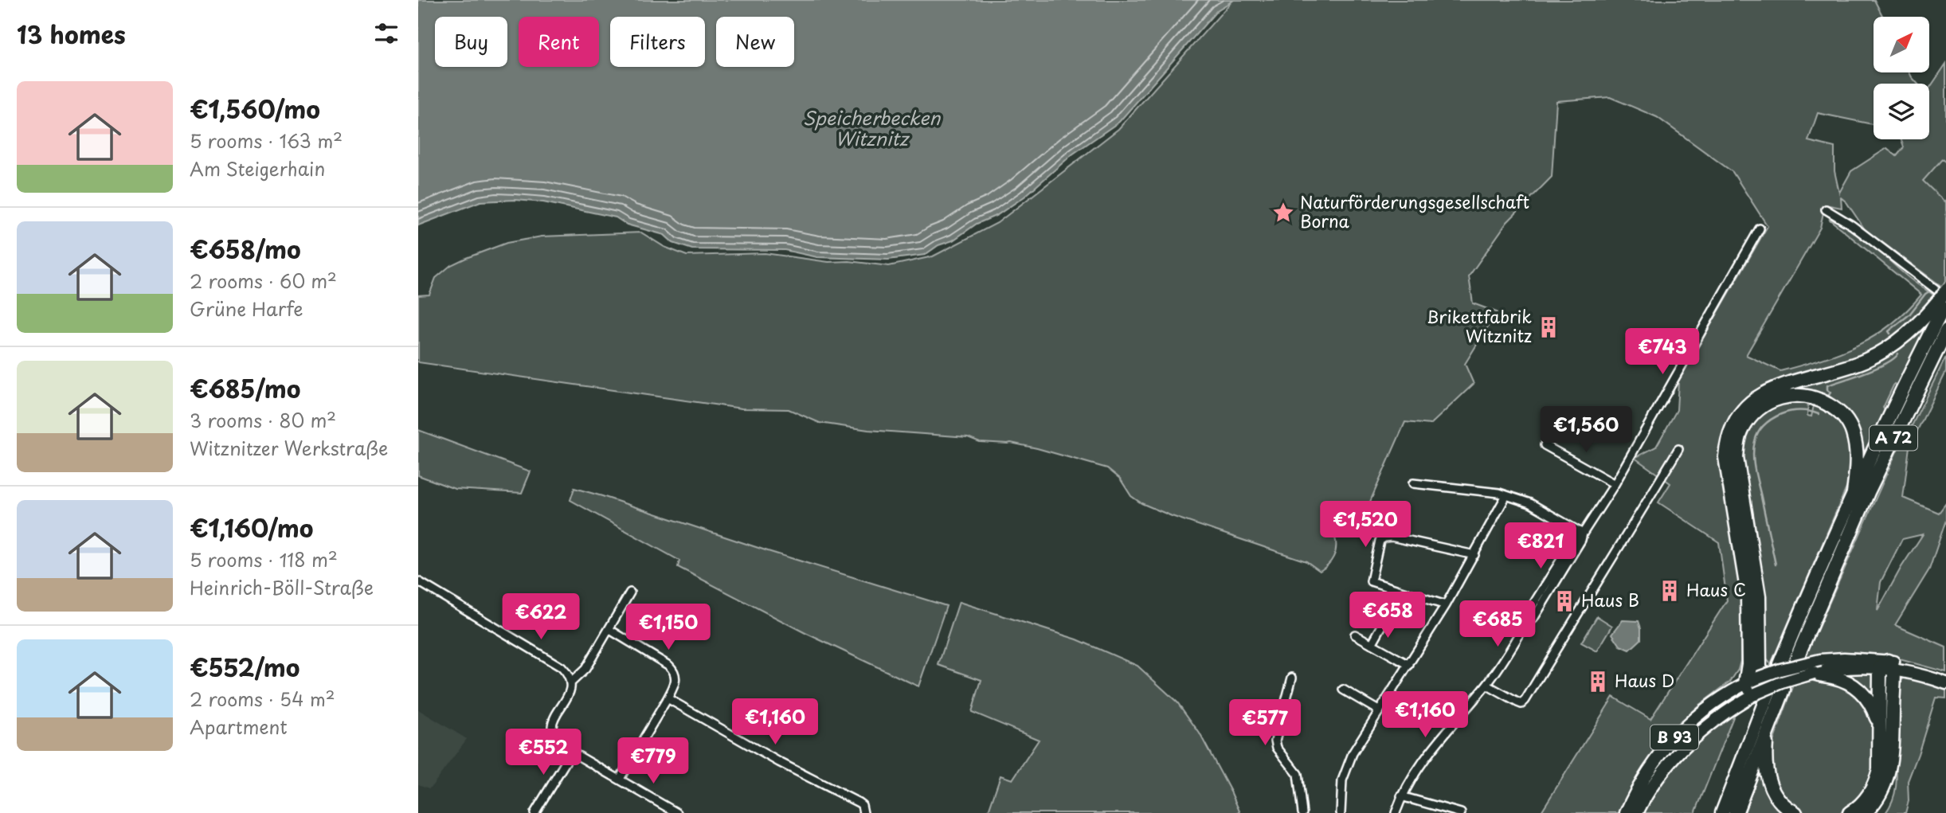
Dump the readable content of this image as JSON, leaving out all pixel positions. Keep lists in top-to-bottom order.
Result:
{
  "streets": {
    "highway": ["A 72"],
    "main road": ["B 93"]
  },
  "water": ["Speicherbecken Witznitz"],
  "places": {
    "place": ["Naturförderungsgesellschaft Borna"],
    "building": [
      "Brikettfabrik Witznitz",
      "Haus C",
      "Haus B",
      "Haus D"
    ]
  },
  "north": "top right",
  "page": {
    "heading": "13 homes",
    "chip": [
      "Buy",
      "Rent",
      "Filters",
      "New"
    ],
    "list": [
      {
        "name": "€1,560/mo",
        "note": "5 rooms · 163 m² · Am Steigerhain"
      },
      {
        "name": "€658/mo",
        "note": "2 rooms · 60 m² · Grüne Harfe"
      },
      {
        "name": "€685/mo",
        "note": "3 rooms · 80 m² · Witznitzer Werkstraße"
      },
      {
        "name": "€1,160/mo",
        "note": "5 rooms · 118 m² · Heinrich-Böll-Straße"
      },
      {
        "name": "€552/mo",
        "note": "2 rooms · 54 m² · Apartment"
      }
    ],
    "price": [
      "€743",
      "€1,560",
      "€1,520",
      "€821",
      "€658",
      "€622",
      "€685",
      "€1,150",
      "€1,160",
      "€1,160",
      "€577",
      "€552",
      "€779"
    ]
  }
}
